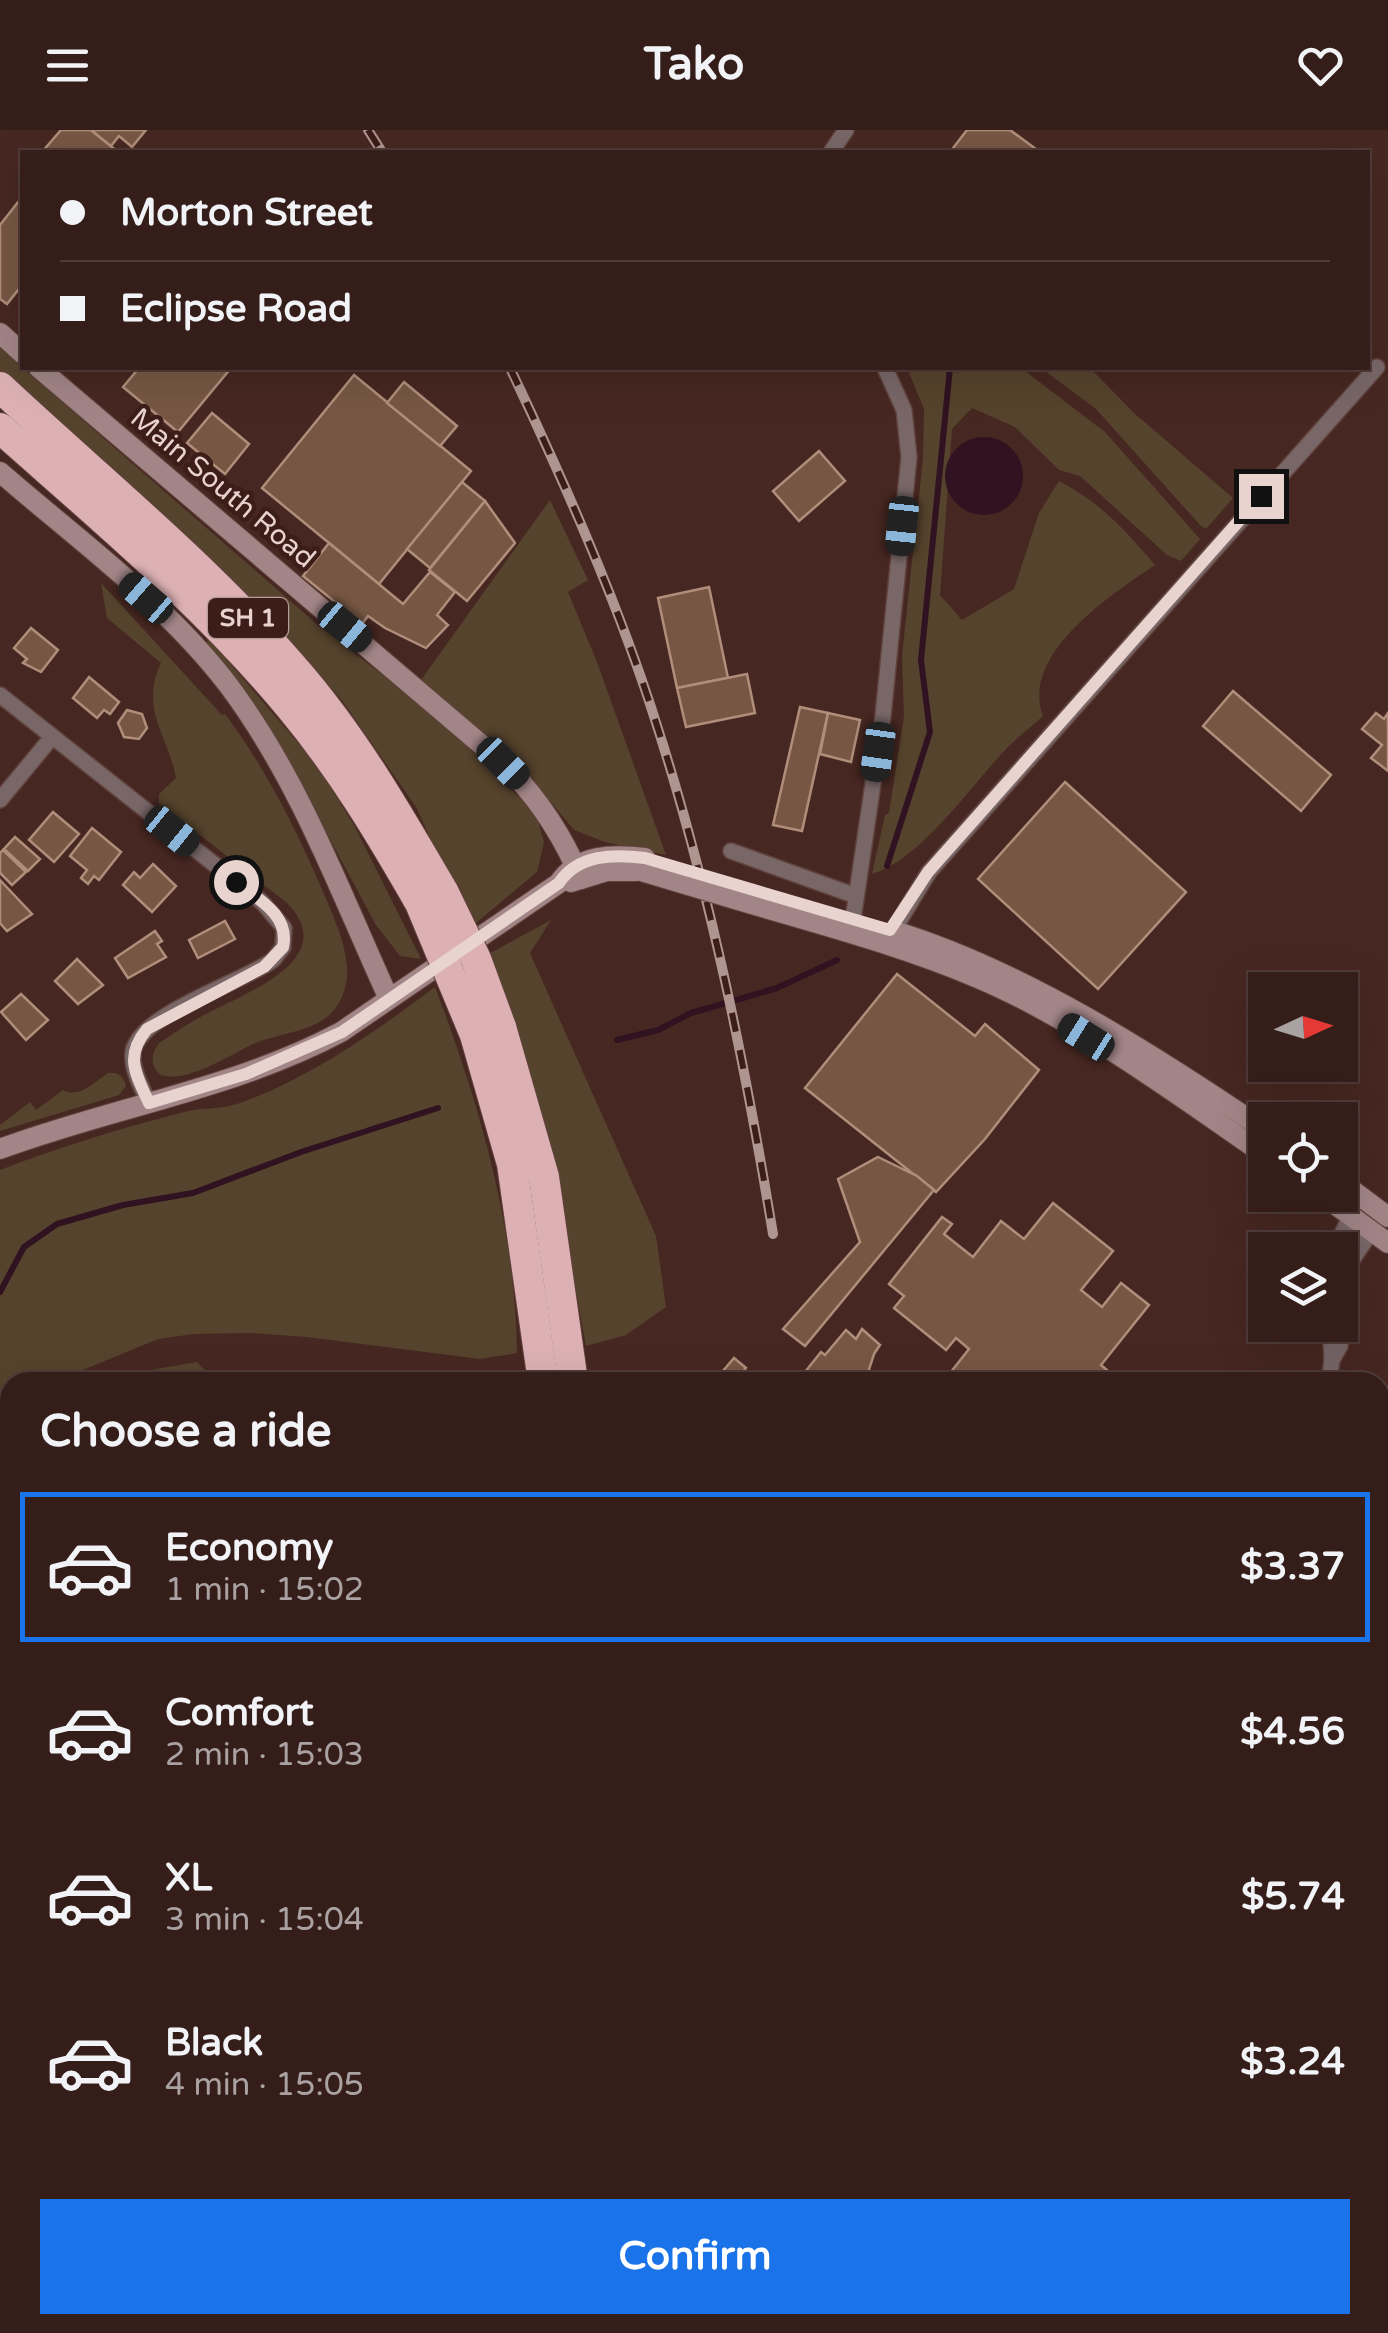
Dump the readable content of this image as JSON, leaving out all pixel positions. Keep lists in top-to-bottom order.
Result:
{
  "streets": {
    "highway": ["SH 1"],
    "main road": ["Main South Road"]
  },
  "north": "right",
  "page": {
    "header": "Tako",
    "banner": ["Morton Street", "Eclipse Road"],
    "heading": "Choose a ride",
    "list": [
      {
        "name": "Economy",
        "note": "1 min · 15:02",
        "value": "$3.37"
      },
      {
        "name": "Comfort",
        "note": "2 min · 15:03",
        "value": "$4.56"
      },
      {
        "name": "XL",
        "note": "3 min · 15:04",
        "value": "$5.74"
      },
      {
        "name": "Black",
        "note": "4 min · 15:05",
        "value": "$3.24"
      }
    ],
    "buttons": "Confirm"
  }
}
